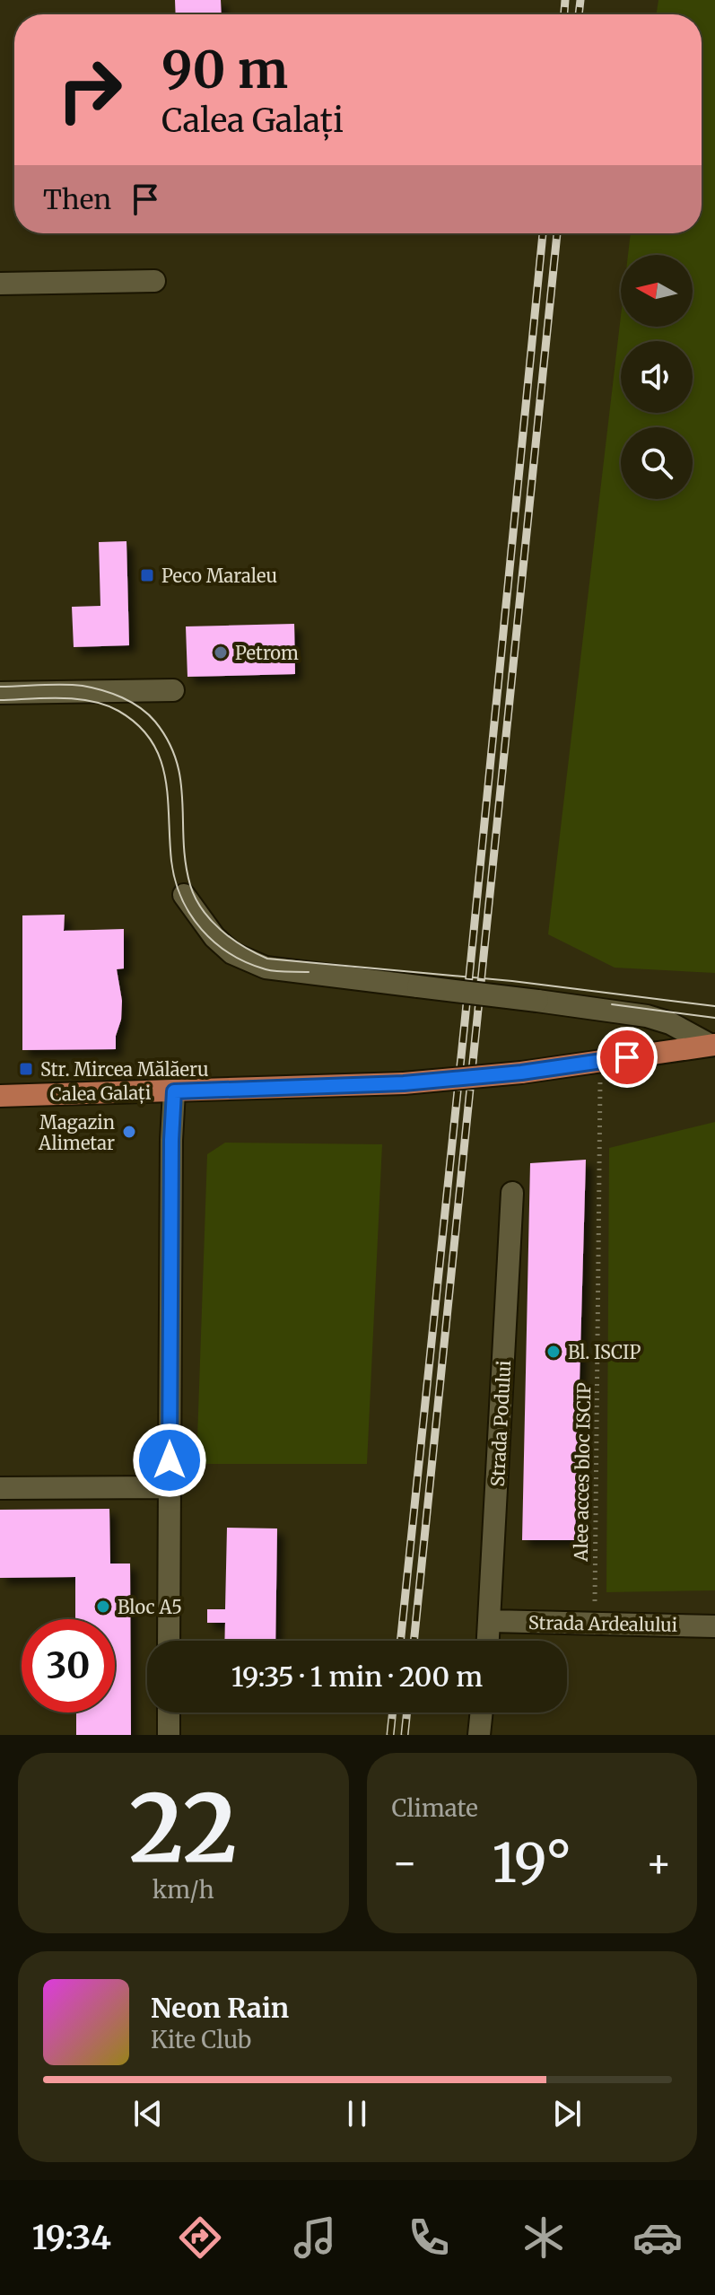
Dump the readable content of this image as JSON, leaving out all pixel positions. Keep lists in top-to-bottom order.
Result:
{
  "streets": {
    "main road": ["Calea Galați"],
    "street": ["Strada Podului", "Strada Ardealului"],
    "path": ["Alee acces bloc ISCIP"]
  },
  "crossings": [
    ["Calea Galați", "Alee acces bloc ISCIP"],
    ["Strada Podului", "Strada Ardealului"],
    ["Alee acces bloc ISCIP", "Strada Ardealului"]
  ],
  "places": {
    "transit": ["Peco Maraleu", "Str. Mircea Mălăeru"],
    "other": [
      "Petrom",
      "Magazin Alimetar",
      "Bl. ISCIP",
      "Bloc A5"
    ]
  },
  "north": "left",
  "page": {
    "turn": ["90 m", "Calea Galați"],
    "then": "Then",
    "limit": "30",
    "trip": "19:35 · 1 min · 200 m",
    "tile": [
      ["22", "km/h"],
      "Climate"
    ],
    "heat": ["−", "19°", "+"],
    "song": ["Neon Rain", "Kite Club"],
    "tabs": "19:34"
  }
}
